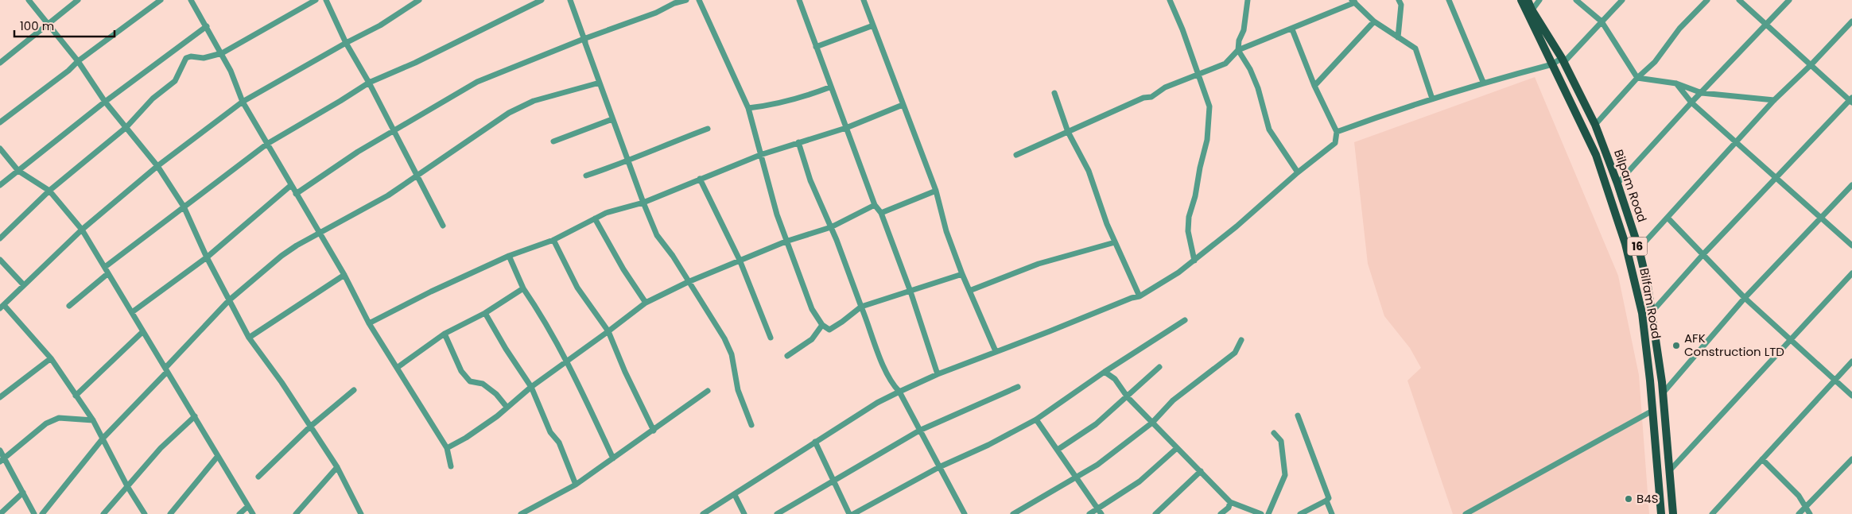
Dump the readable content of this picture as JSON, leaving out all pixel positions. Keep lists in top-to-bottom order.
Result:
{
  "streets": {
    "main road": ["Bilpam Road", "16", "Bilfam Road"]
  },
  "crossings": [
    ["Bilpam Road", "Bilfam Road"]
  ],
  "places": ["AFK Construction LTD", "B4S"],
  "scale_bar": "100 m"
}
